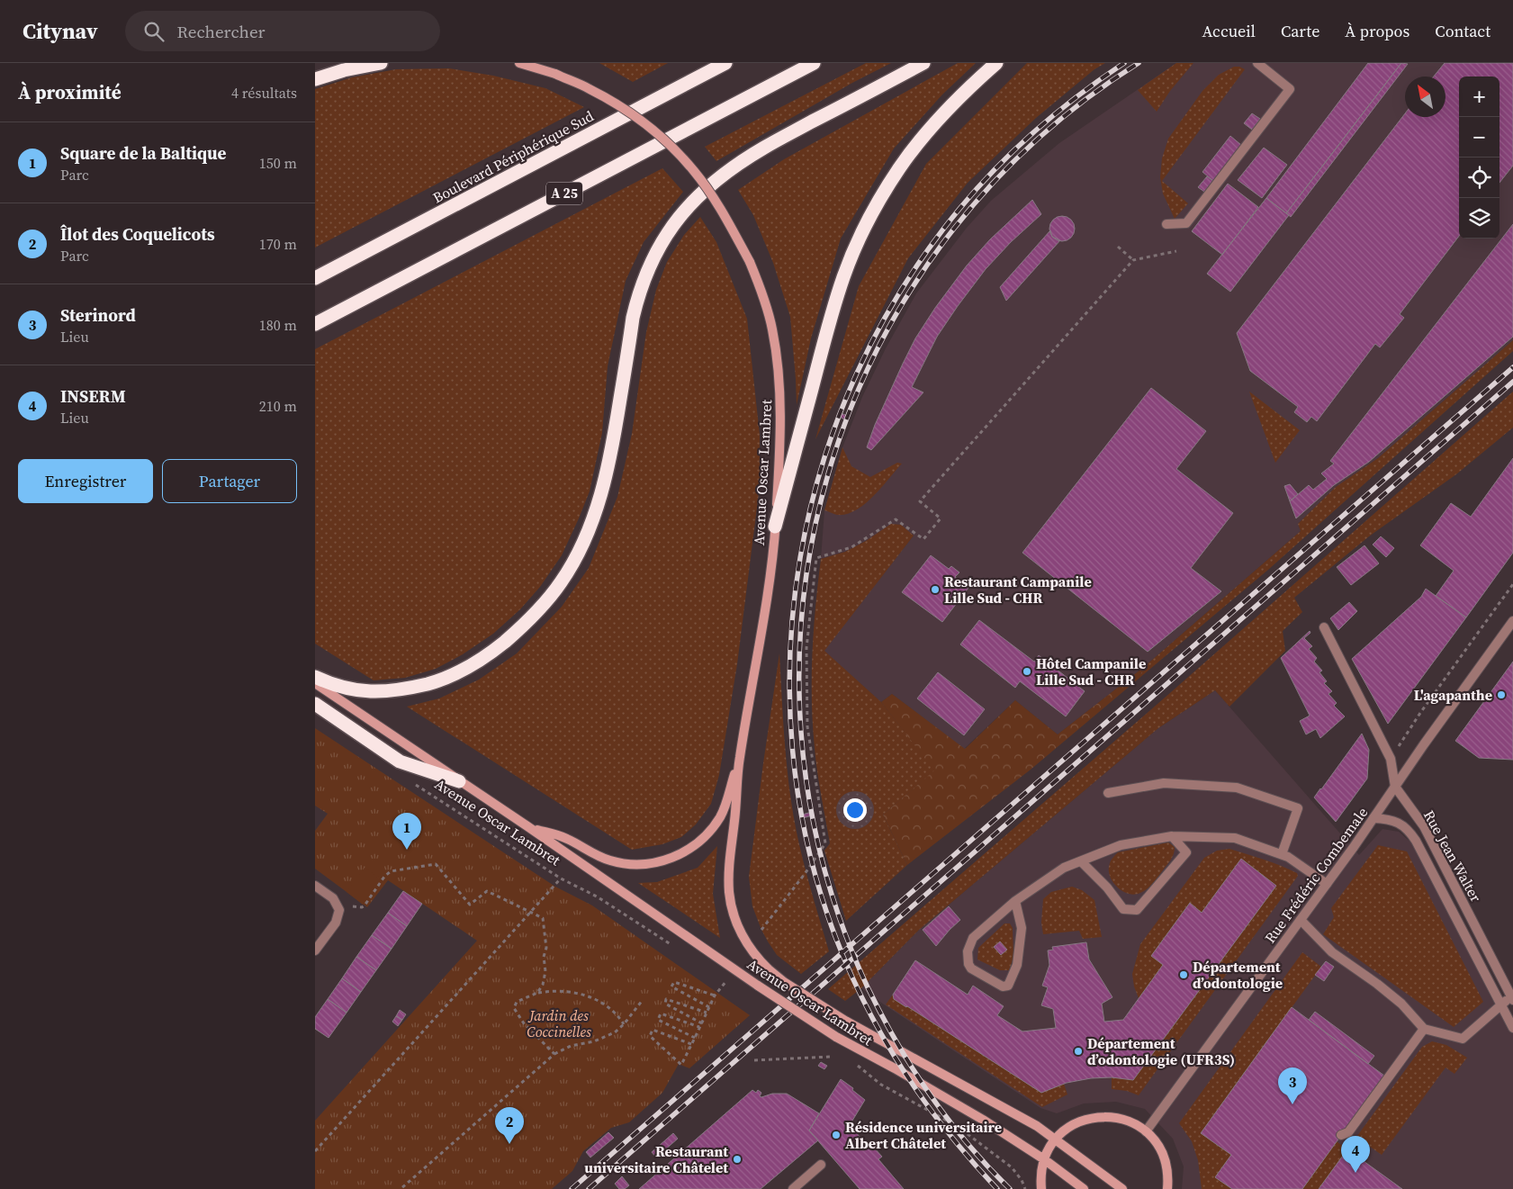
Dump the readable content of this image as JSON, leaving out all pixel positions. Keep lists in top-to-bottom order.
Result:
{
  "streets": {
    "highway": ["Boulevard Périphérique Sud", "A 25"],
    "main road": ["Avenue Oscar Lambret"],
    "street": ["Rue Jean Walter", "Rue Frédéric Combemale"]
  },
  "crossings": [
    ["Rue Jean Walter", "Rue Frédéric Combemale"]
  ],
  "parks": ["Jardin des Coccinelles"],
  "places": [
    "Restaurant Campanile Lille Sud - CHR",
    "Hôtel Campanile Lille Sud - CHR",
    "L'agapanthe",
    "Département d’odontologie",
    "Département d’odontologie (UFR3S)",
    "Résidence universitaire Albert Châtelet",
    "Restaurant universitaire Châtelet"
  ],
  "north": "top left",
  "page": {
    "header": "Citynav",
    "search": "Rechercher",
    "nav": [
      "Accueil",
      "Carte",
      "À propos",
      "Contact"
    ],
    "heading": ["À proximité", "4 résultats"],
    "map_buttons": ["+", "−"],
    "list": [
      {
        "mark": "1",
        "name": "Square de la Baltique",
        "note": "Parc",
        "value": "150 m"
      },
      {
        "mark": "2",
        "name": "Îlot des Coquelicots",
        "note": "Parc",
        "value": "170 m"
      },
      {
        "mark": "3",
        "name": "Sterinord",
        "note": "Lieu",
        "value": "180 m"
      },
      {
        "mark": "4",
        "name": "INSERM",
        "note": "Lieu",
        "value": "210 m"
      }
    ],
    "buttons": ["Enregistrer", "Partager"],
    "pins": [
      "1",
      "3",
      "2",
      "4"
    ]
  }
}
